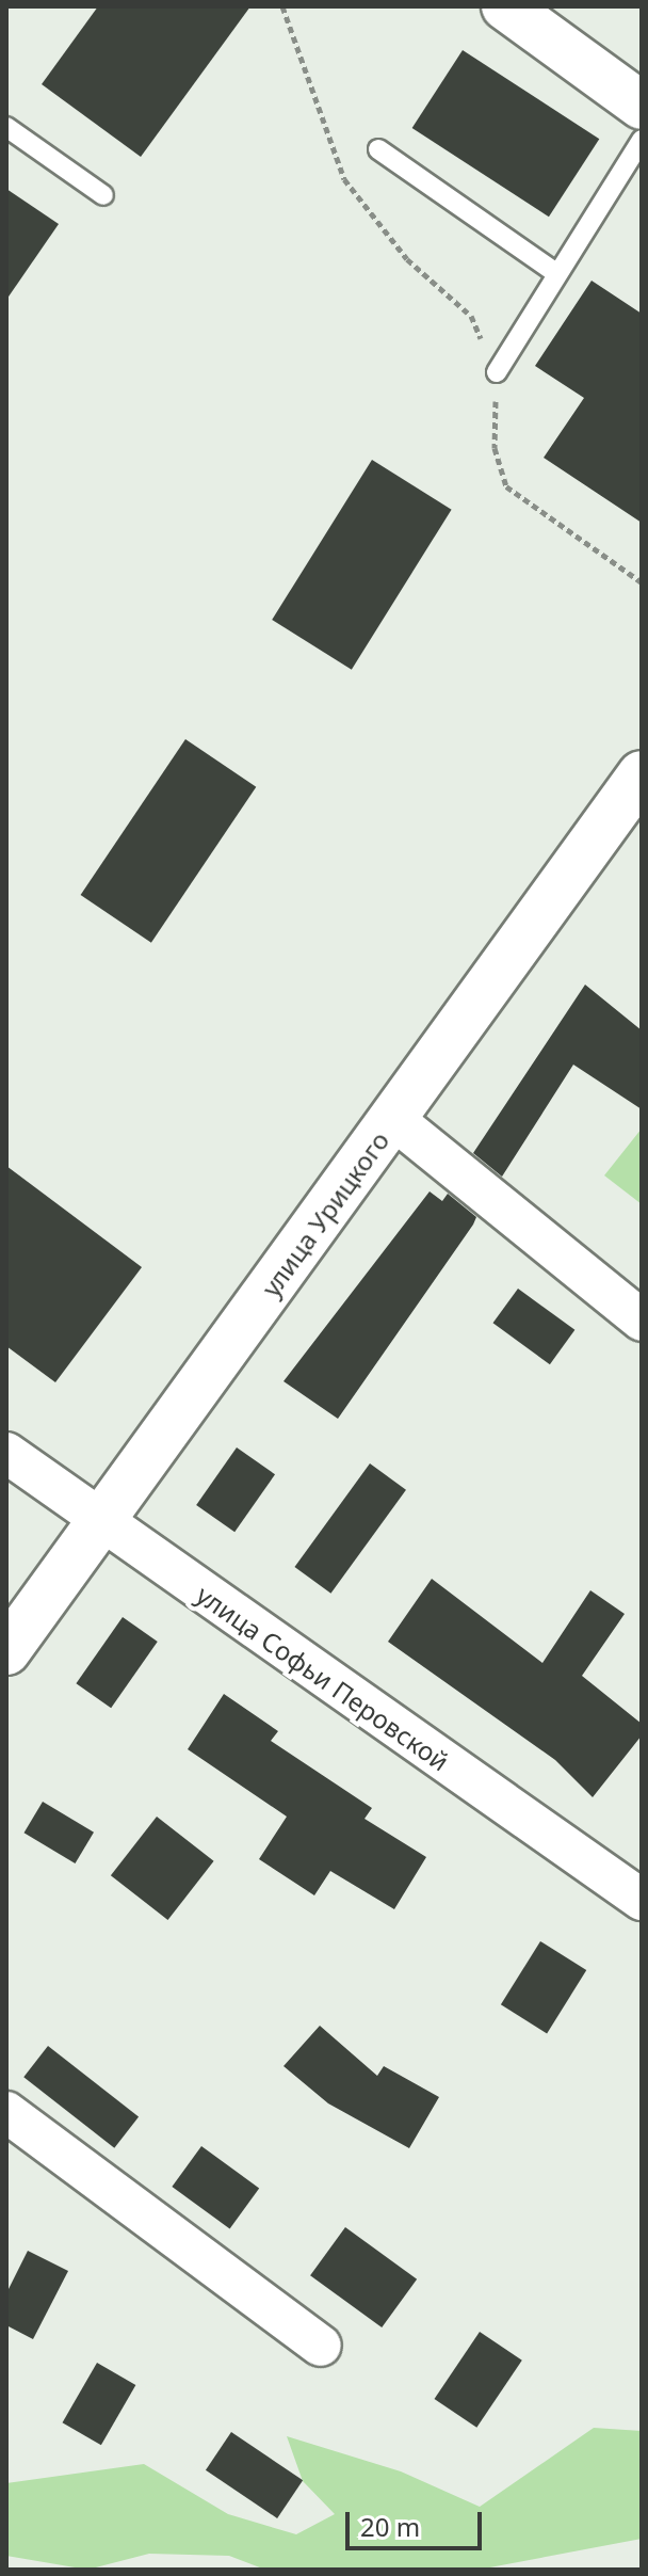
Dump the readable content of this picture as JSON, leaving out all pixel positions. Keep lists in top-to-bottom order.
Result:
{
  "streets": {
    "main road": ["улица Урицкого"],
    "street": ["улица Софьи Перовской"]
  },
  "crossings": [
    ["улица Урицкого", "улица Софьи Перовской"]
  ],
  "scale_bar": "20 m"
}
